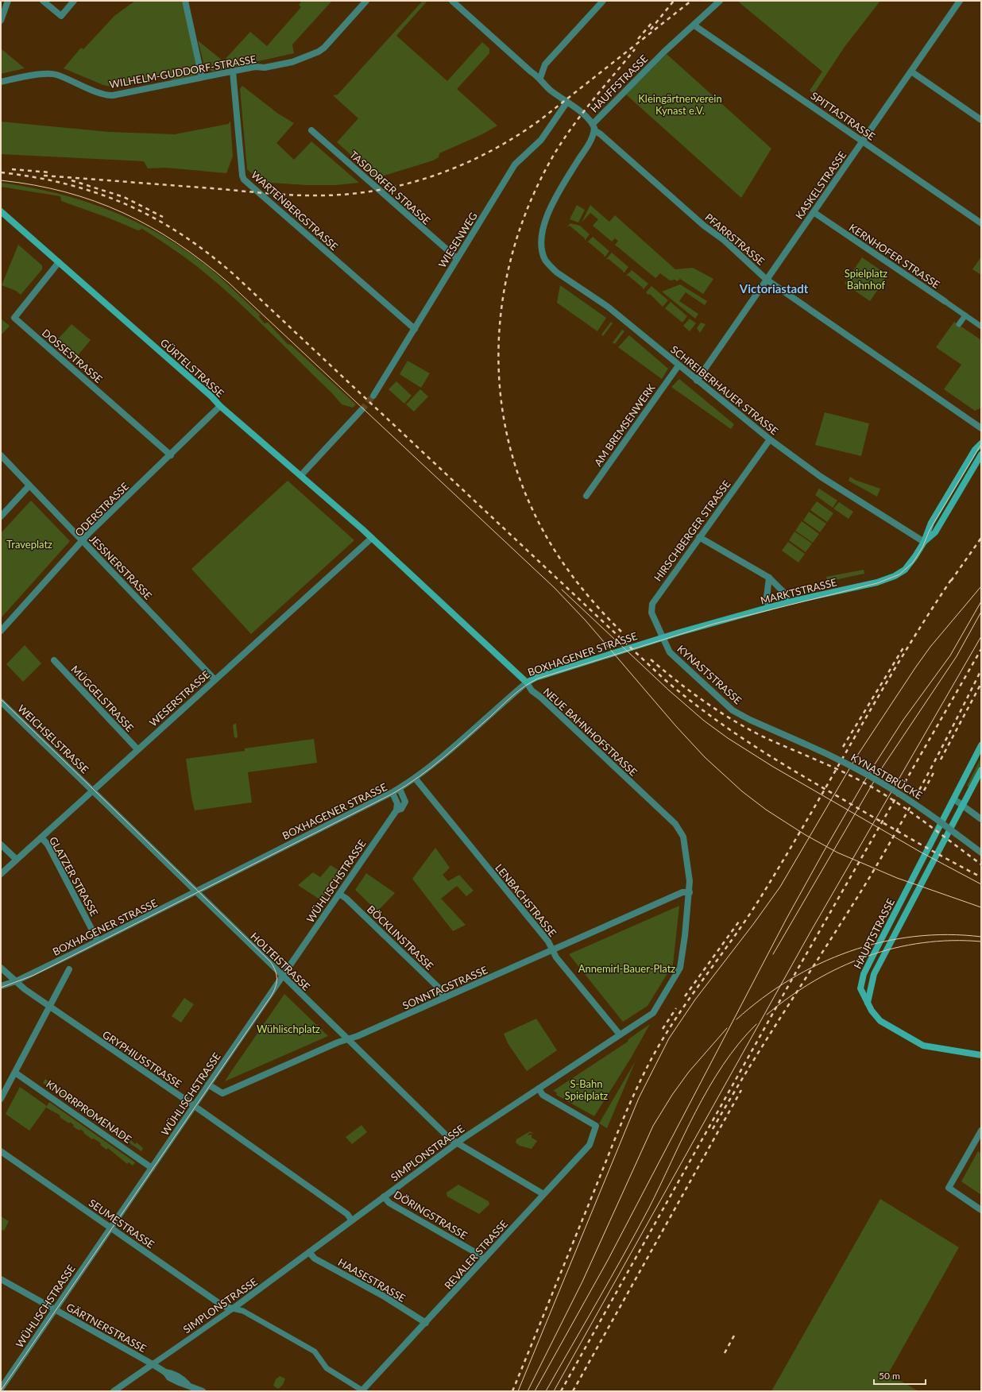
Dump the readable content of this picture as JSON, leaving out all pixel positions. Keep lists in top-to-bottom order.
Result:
{
  "streets": {
    "main road": [
      "GÜRTELSTRASSE",
      "MARKTSTRASSE",
      "BOXHAGENER STRASSE",
      "NEUE BAHNHOFSTRASSE",
      "HAUPTSTRASSE"
    ],
    "street": [
      "WILHELM-GUDDORF-STRASSE",
      "HAUFFSTRASSE",
      "SPITTASTRASSE",
      "KASKELSTRASSE",
      "TASDORFER STRASSE",
      "WARTENBERGSTRASSE",
      "PFARRSTRASSE",
      "WIESENWEG",
      "KERNHOFER STRASSE",
      "DOSSESTRASSE",
      "SCHREIBERHAUER STRASSE",
      "AM BREMSENWERK",
      "ODERSTRASSE",
      "HIRSCHBERGER STRASSE",
      "JESSNERSTRASSE",
      "KYNASTSTRASSE",
      "MÜGGELSTRASSE",
      "WESERSTRASSE",
      "WEICHSELSTRASSE",
      "KYNASTBRÜCKE",
      "GLATZER STRASSE",
      "WÜHLISCHSTRASSE",
      "LENBACHSTRASSE",
      "BÖCKLINSTRASSE",
      "HOLTEISTRASSE",
      "SONNTAGSTRASSE",
      "GRYPHIUSSTRASSE",
      "KNORRPROMENADE",
      "SIMPLONSTRASSE",
      "DÖRINGSTRASSE",
      "SEUMESTRASSE",
      "REVALER STRASSE",
      "HAASESTRASSE",
      "GÄRTNERSTRASSE"
    ]
  },
  "crossings": [
    ["WILHELM-GUDDORF-STRASSE", "WARTENBERGSTRASSE"],
    ["HAUFFSTRASSE", "SPITTASTRASSE"],
    ["HAUFFSTRASSE", "PFARRSTRASSE"],
    ["HAUFFSTRASSE", "SCHREIBERHAUER STRASSE"],
    ["SPITTASTRASSE", "KASKELSTRASSE"],
    ["KASKELSTRASSE", "PFARRSTRASSE"],
    ["KASKELSTRASSE", "KERNHOFER STRASSE"],
    ["KASKELSTRASSE", "SCHREIBERHAUER STRASSE"],
    ["TASDORFER STRASSE", "WIESENWEG"],
    ["WARTENBERGSTRASSE", "WIESENWEG"],
    ["PFARRSTRASSE", "WIESENWEG"],
    ["DOSSESTRASSE", "GÜRTELSTRASSE"],
    ["DOSSESTRASSE", "ODERSTRASSE"],
    ["GÜRTELSTRASSE", "ODERSTRASSE"],
    ["GÜRTELSTRASSE", "WESERSTRASSE"],
    ["GÜRTELSTRASSE", "NEUE BAHNHOFSTRASSE"],
    ["SCHREIBERHAUER STRASSE", "AM BREMSENWERK"],
    ["SCHREIBERHAUER STRASSE", "HIRSCHBERGER STRASSE"],
    ["SCHREIBERHAUER STRASSE", "MARKTSTRASSE"],
    ["ODERSTRASSE", "JESSNERSTRASSE"],
    ["HIRSCHBERGER STRASSE", "MARKTSTRASSE"],
    ["HIRSCHBERGER STRASSE", "BOXHAGENER STRASSE"],
    ["HIRSCHBERGER STRASSE", "KYNASTSTRASSE"],
    ["JESSNERSTRASSE", "WESERSTRASSE"],
    ["MARKTSTRASSE", "BOXHAGENER STRASSE"],
    ["MARKTSTRASSE", "KYNASTSTRASSE"],
    ["BOXHAGENER STRASSE", "KYNASTSTRASSE"],
    ["BOXHAGENER STRASSE", "NEUE BAHNHOFSTRASSE"],
    ["BOXHAGENER STRASSE", "GLATZER STRASSE"],
    ["BOXHAGENER STRASSE", "WÜHLISCHSTRASSE"],
    ["BOXHAGENER STRASSE", "LENBACHSTRASSE"],
    ["BOXHAGENER STRASSE", "HOLTEISTRASSE"],
    ["BOXHAGENER STRASSE", "GRYPHIUSSTRASSE"],
    ["KYNASTSTRASSE", "KYNASTBRÜCKE"],
    ["MÜGGELSTRASSE", "WESERSTRASSE"],
    ["WESERSTRASSE", "NEUE BAHNHOFSTRASSE"],
    ["WESERSTRASSE", "WEICHSELSTRASSE"],
    ["WESERSTRASSE", "GLATZER STRASSE"],
    ["WESERSTRASSE", "HOLTEISTRASSE"],
    ["NEUE BAHNHOFSTRASSE", "SONNTAGSTRASSE"],
    ["NEUE BAHNHOFSTRASSE", "SIMPLONSTRASSE"],
    ["WEICHSELSTRASSE", "HOLTEISTRASSE"],
    ["WÜHLISCHSTRASSE", "BÖCKLINSTRASSE"],
    ["WÜHLISCHSTRASSE", "HOLTEISTRASSE"],
    ["WÜHLISCHSTRASSE", "SONNTAGSTRASSE"],
    ["WÜHLISCHSTRASSE", "GRYPHIUSSTRASSE"],
    ["WÜHLISCHSTRASSE", "KNORRPROMENADE"],
    ["WÜHLISCHSTRASSE", "SEUMESTRASSE"],
    ["WÜHLISCHSTRASSE", "GÄRTNERSTRASSE"],
    ["LENBACHSTRASSE", "SONNTAGSTRASSE"],
    ["LENBACHSTRASSE", "SIMPLONSTRASSE"],
    ["BÖCKLINSTRASSE", "SONNTAGSTRASSE"],
    ["HOLTEISTRASSE", "SONNTAGSTRASSE"],
    ["HOLTEISTRASSE", "SIMPLONSTRASSE"],
    ["HOLTEISTRASSE", "REVALER STRASSE"],
    ["SONNTAGSTRASSE", "SIMPLONSTRASSE"],
    ["GRYPHIUSSTRASSE", "SIMPLONSTRASSE"],
    ["SIMPLONSTRASSE", "DÖRINGSTRASSE"],
    ["SIMPLONSTRASSE", "SEUMESTRASSE"],
    ["SIMPLONSTRASSE", "REVALER STRASSE"],
    ["SIMPLONSTRASSE", "HAASESTRASSE"],
    ["SIMPLONSTRASSE", "GÄRTNERSTRASSE"],
    ["DÖRINGSTRASSE", "REVALER STRASSE"],
    ["REVALER STRASSE", "HAASESTRASSE"]
  ],
  "districts": ["Victoriastadt"],
  "parks": [
    "Kleingärtnerverein Kynast e.V.",
    "Spielplatz Bahnhof",
    "Traveplatz",
    "Annemirl-Bauer-Platz",
    "Wühlischplatz",
    "S-Bahn Spielplatz"
  ],
  "scale_bar": "50 m"
}
